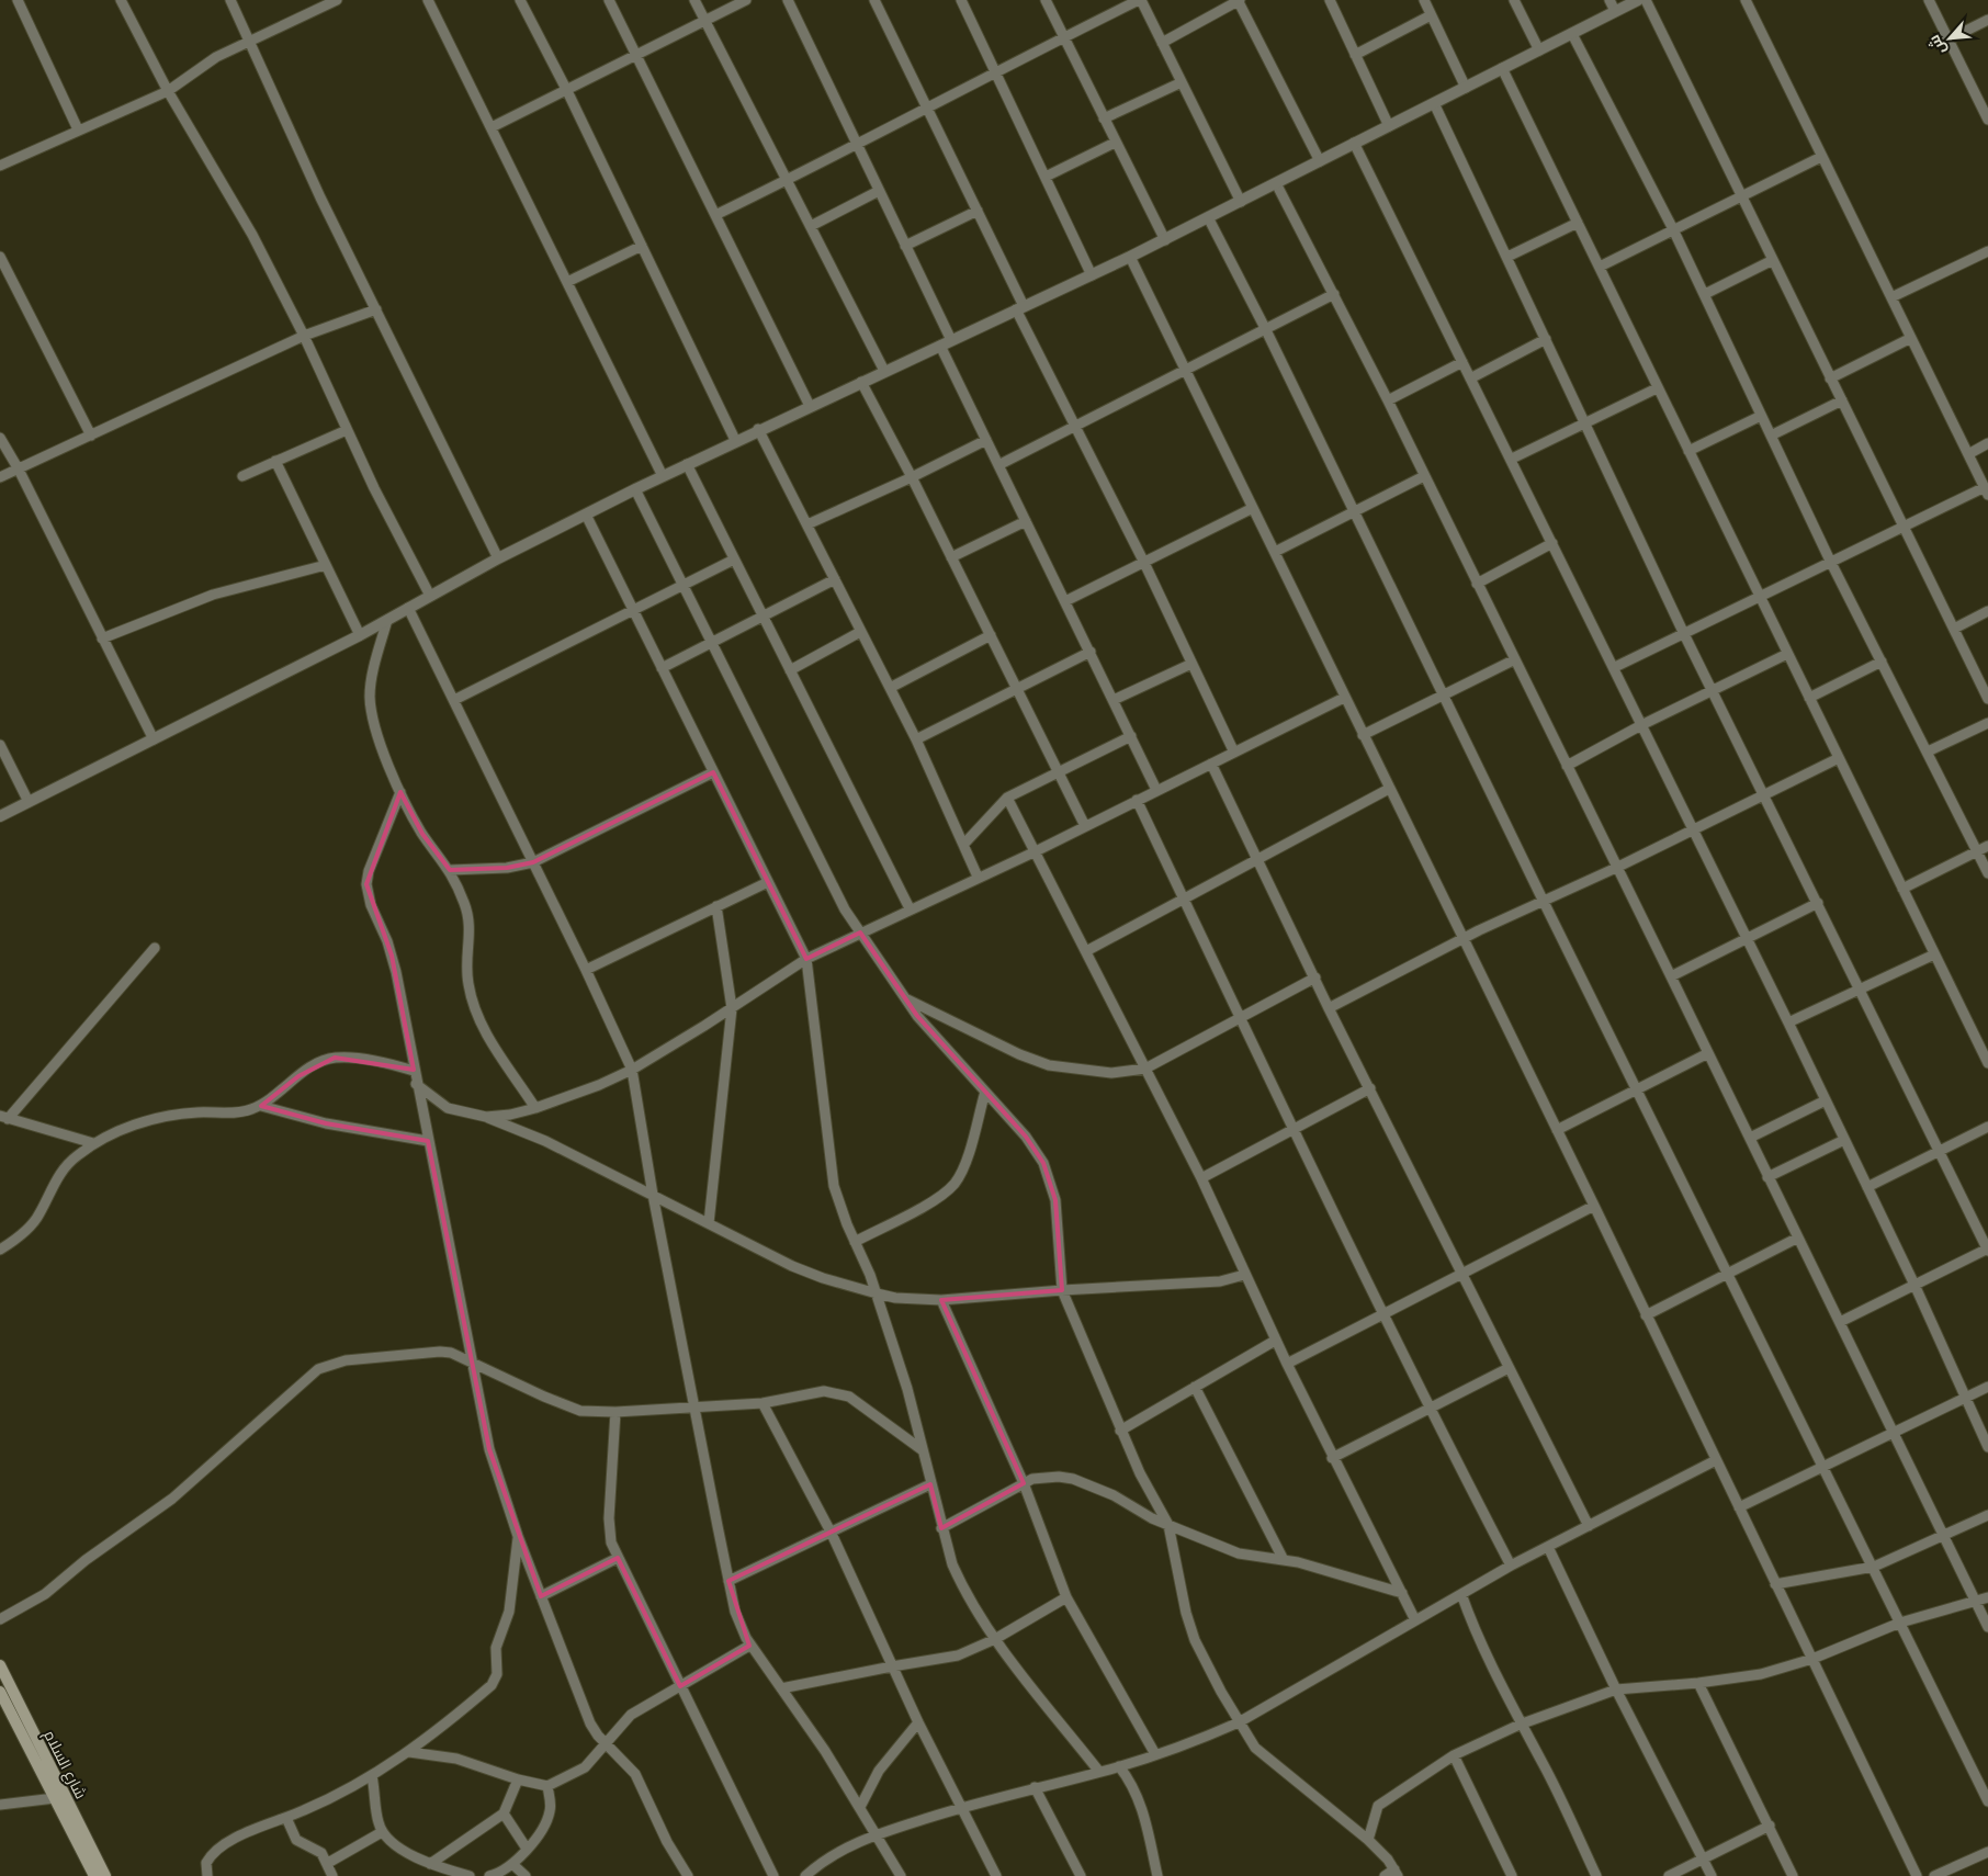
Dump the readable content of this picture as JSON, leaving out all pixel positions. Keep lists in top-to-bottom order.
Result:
{
  "streets": {
    "main road": ["شارع السلام"]
  },
  "north": "bottom left"
}
